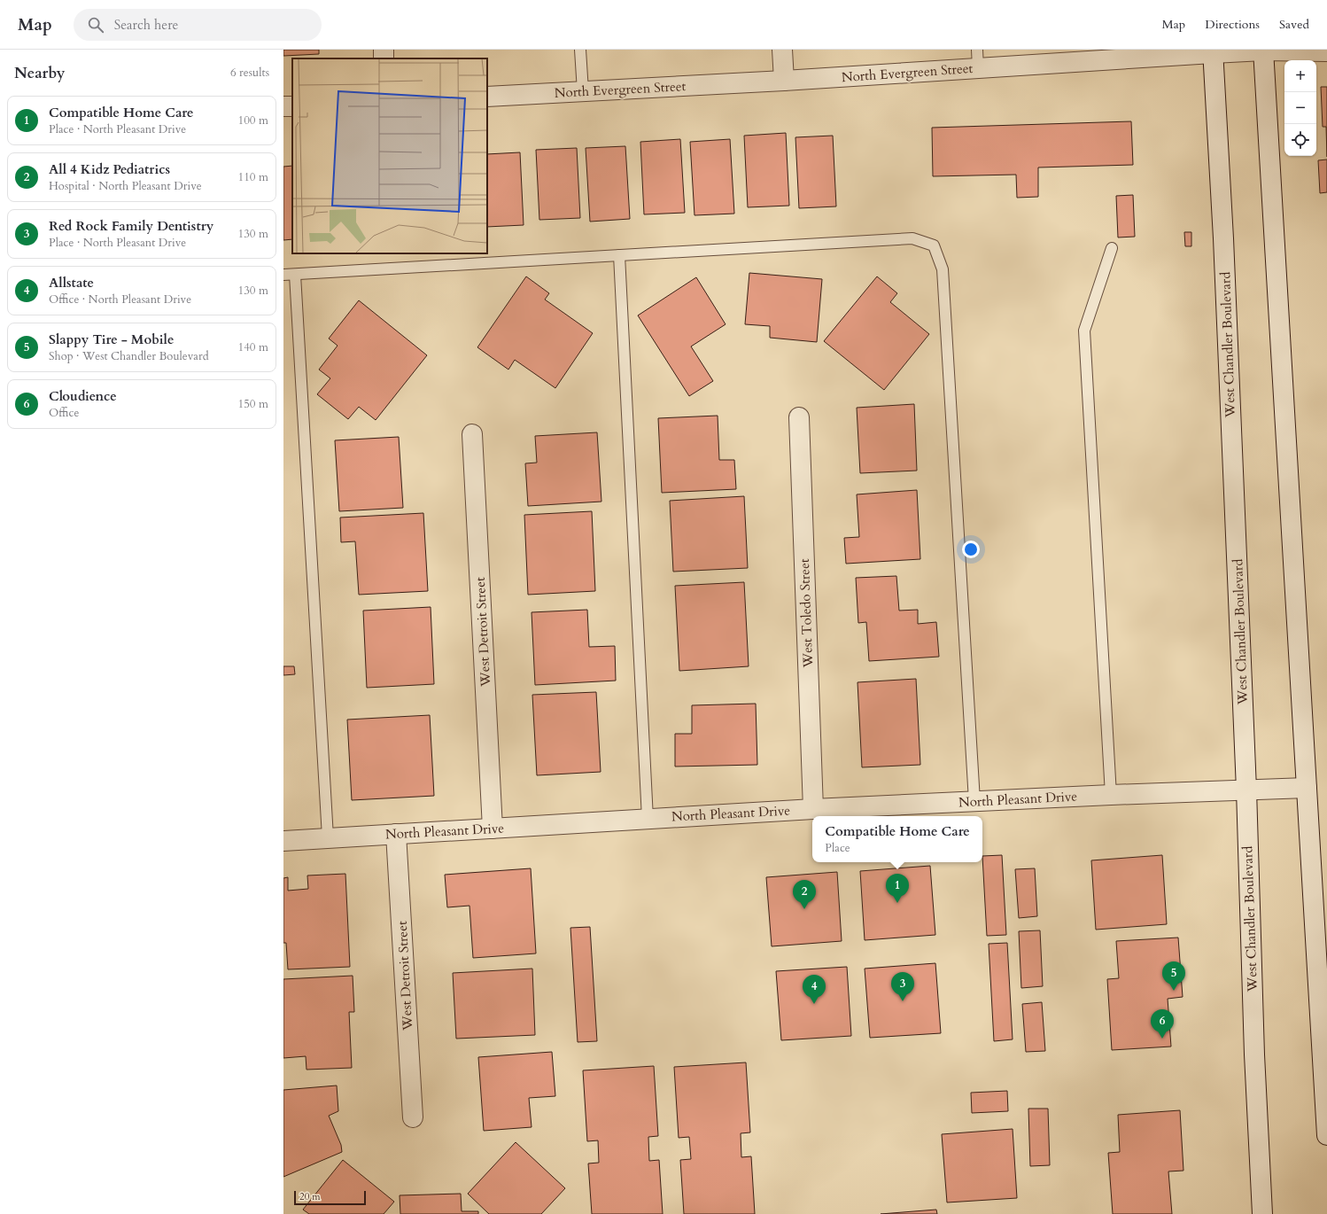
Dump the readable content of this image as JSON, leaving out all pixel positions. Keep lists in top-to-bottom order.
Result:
{
  "streets": {
    "street": [
      "North Evergreen Street",
      "West Chandler Boulevard",
      "West Toledo Street",
      "West Detroit Street",
      "North Pleasant Drive"
    ]
  },
  "crossings": [
    ["North Evergreen Street", "West Chandler Boulevard"],
    ["West Chandler Boulevard", "North Pleasant Drive"],
    ["West Toledo Street", "North Pleasant Drive"],
    ["West Detroit Street", "North Pleasant Drive"]
  ],
  "scale_bar": "20 m",
  "page": {
    "header": "Map",
    "search": "Search here",
    "nav": ["Map", "Directions", "Saved"],
    "heading": ["Nearby", "6 results"],
    "map_buttons": ["+", "−"],
    "list": [
      {
        "mark": "1",
        "name": "Compatible Home Care",
        "note": "Place · North Pleasant Drive",
        "value": "100 m"
      },
      {
        "mark": "2",
        "name": "All 4 Kidz Pediatrics",
        "note": "Hospital · North Pleasant Drive",
        "value": "110 m"
      },
      {
        "mark": "3",
        "name": "Red Rock Family Dentistry",
        "note": "Place · North Pleasant Drive",
        "value": "130 m"
      },
      {
        "mark": "4",
        "name": "Allstate",
        "note": "Office · North Pleasant Drive",
        "value": "130 m"
      },
      {
        "mark": "5",
        "name": "Slappy Tire - Mobile",
        "note": "Shop · West Chandler Boulevard",
        "value": "140 m"
      },
      {
        "mark": "6",
        "name": "Cloudience",
        "note": "Office",
        "value": "150 m"
      }
    ],
    "popup": ["Compatible Home Care", "Place"],
    "pins": [
      "1",
      "2",
      "5",
      "3",
      "4",
      "6"
    ],
    "scale": "20 m"
  }
}
